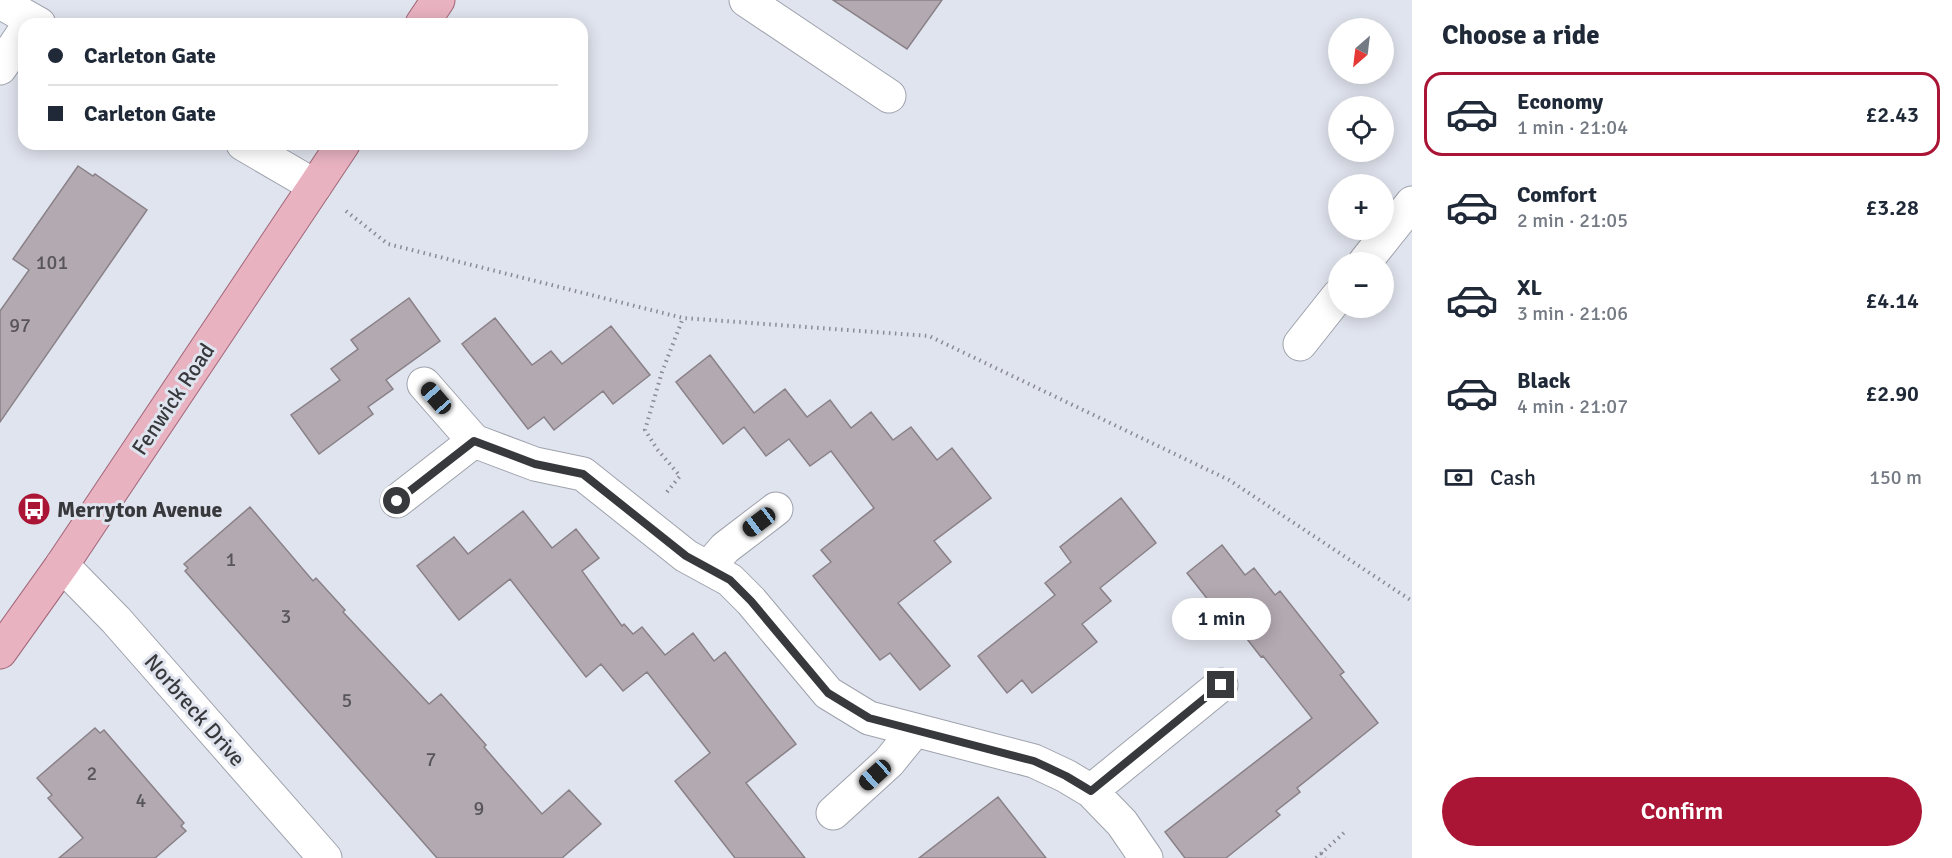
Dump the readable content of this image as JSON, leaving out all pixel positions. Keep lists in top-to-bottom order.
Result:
{
  "streets": {
    "main road": ["Fenwick Road"],
    "street": ["Norbreck Drive"]
  },
  "crossings": [
    ["Fenwick Road", "Norbreck Drive"]
  ],
  "places": {
    "bus stop": ["Merryton Avenue"]
  },
  "house_numbers": [
    "101",
    "97",
    "1",
    "3",
    "5",
    "7",
    "2",
    "4",
    "9"
  ],
  "north": "bottom left",
  "page": {
    "heading": "Choose a ride",
    "map_buttons": ["+", "−"],
    "banner": ["Carleton Gate", "Carleton Gate"],
    "list": [
      {
        "name": "Economy",
        "note": "1 min · 21:04",
        "value": "£2.43"
      },
      {
        "name": "Comfort",
        "note": "2 min · 21:05",
        "value": "£3.28"
      },
      {
        "name": "XL",
        "note": "3 min · 21:06",
        "value": "£4.14"
      },
      {
        "name": "Black",
        "note": "4 min · 21:07",
        "value": "£2.90"
      }
    ],
    "pay": ["Cash", "150 m"],
    "bubble": "1 min",
    "buttons": "Confirm"
  }
}
